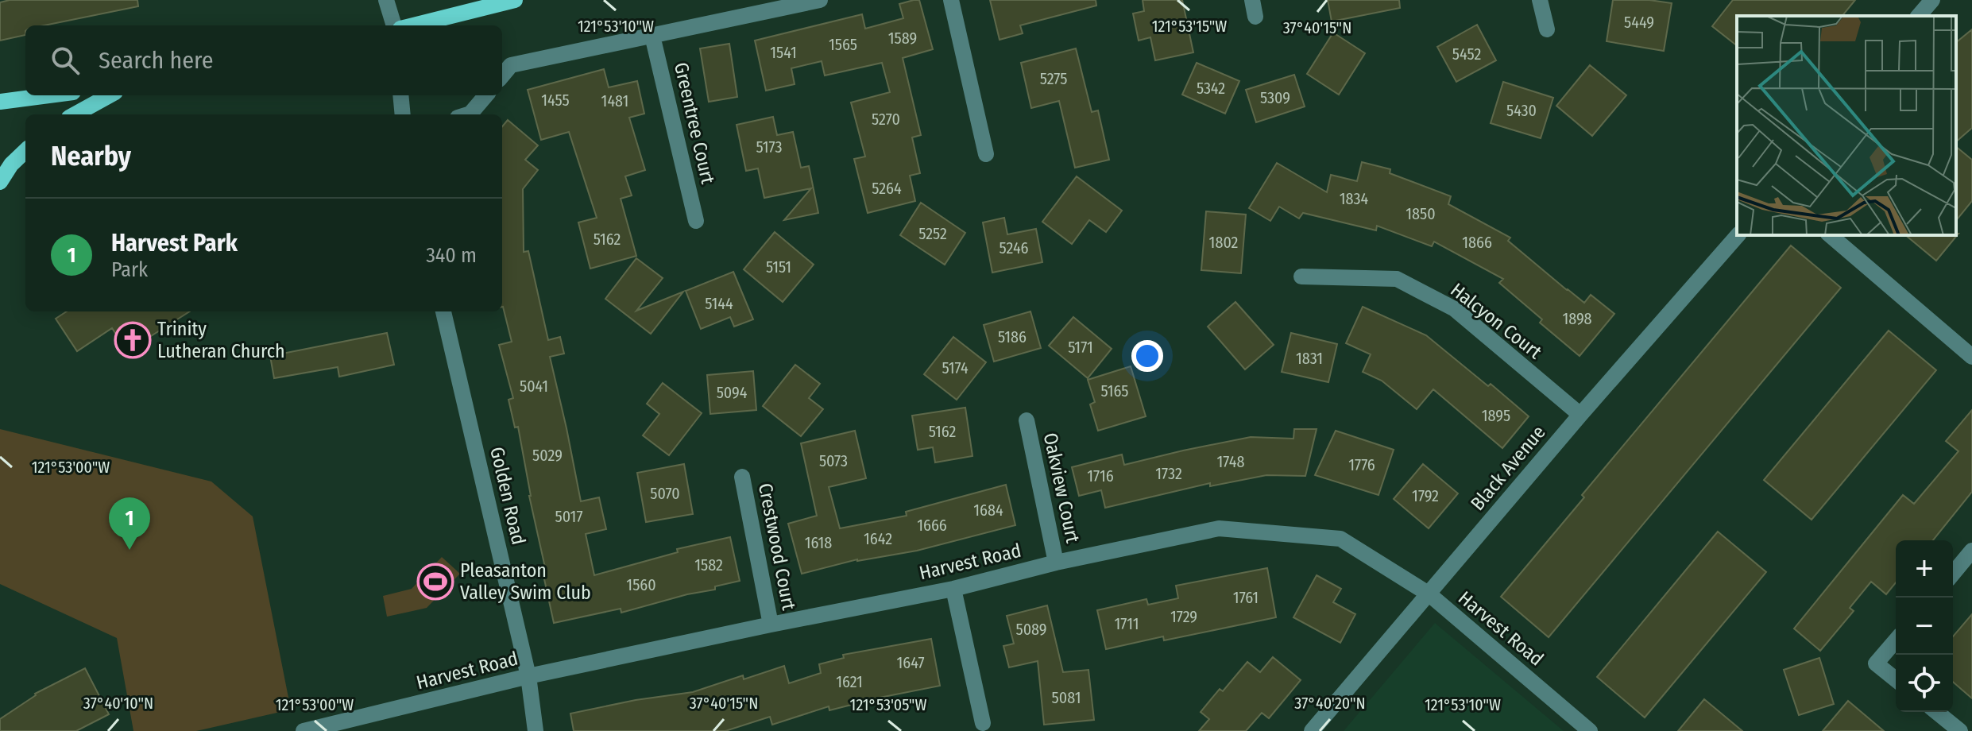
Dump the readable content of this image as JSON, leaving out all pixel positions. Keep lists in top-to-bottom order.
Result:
{
  "streets": {
    "street": [
      "Greentree Court",
      "Halcyon Court",
      "Black Avenue",
      "Oakview Court",
      "Golden Road",
      "Crestwood Court",
      "Harvest Road"
    ]
  },
  "crossings": [
    ["Halcyon Court", "Black Avenue"],
    ["Black Avenue", "Harvest Road"],
    ["Oakview Court", "Harvest Road"],
    ["Golden Road", "Harvest Road"],
    ["Crestwood Court", "Harvest Road"]
  ],
  "places": {
    "church": ["Trinity Lutheran Church"],
    "sports": ["Pleasanton Valley Swim Club"]
  },
  "house_numbers": [
    "5449",
    "1589",
    "1565",
    "1541",
    "5452",
    "5275",
    "5342",
    "5309",
    "1455",
    "1481",
    "5430",
    "5270",
    "5173",
    "5264",
    "1834",
    "1850",
    "5252",
    "5162",
    "1802",
    "1866",
    "5246",
    "5151",
    "5144",
    "1898",
    "5186",
    "5171",
    "1831",
    "5174",
    "5041",
    "5165",
    "5094",
    "1895",
    "5162",
    "5029",
    "5073",
    "1748",
    "1776",
    "1732",
    "1716",
    "5070",
    "1792",
    "1684",
    "5017",
    "1666",
    "1642",
    "1618",
    "1582",
    "1560",
    "1761",
    "1729",
    "1711",
    "5089",
    "1647",
    "1621",
    "5081"
  ],
  "page": {
    "search": "Search here",
    "heading": "Nearby",
    "list": [
      {
        "mark": "1",
        "name": "Harvest Park",
        "note": "Park",
        "value": "340 m"
      }
    ],
    "pins": "1",
    "map_buttons": ["+", "−"]
  },
  "coordinates": [
    "121°53'10\"W",
    "121°53'15\"W",
    "37°40'15\"N",
    "121°53'00\"W",
    "37°40'10\"N",
    "37°40'20\"N",
    "121°53'05\"W"
  ]
}
